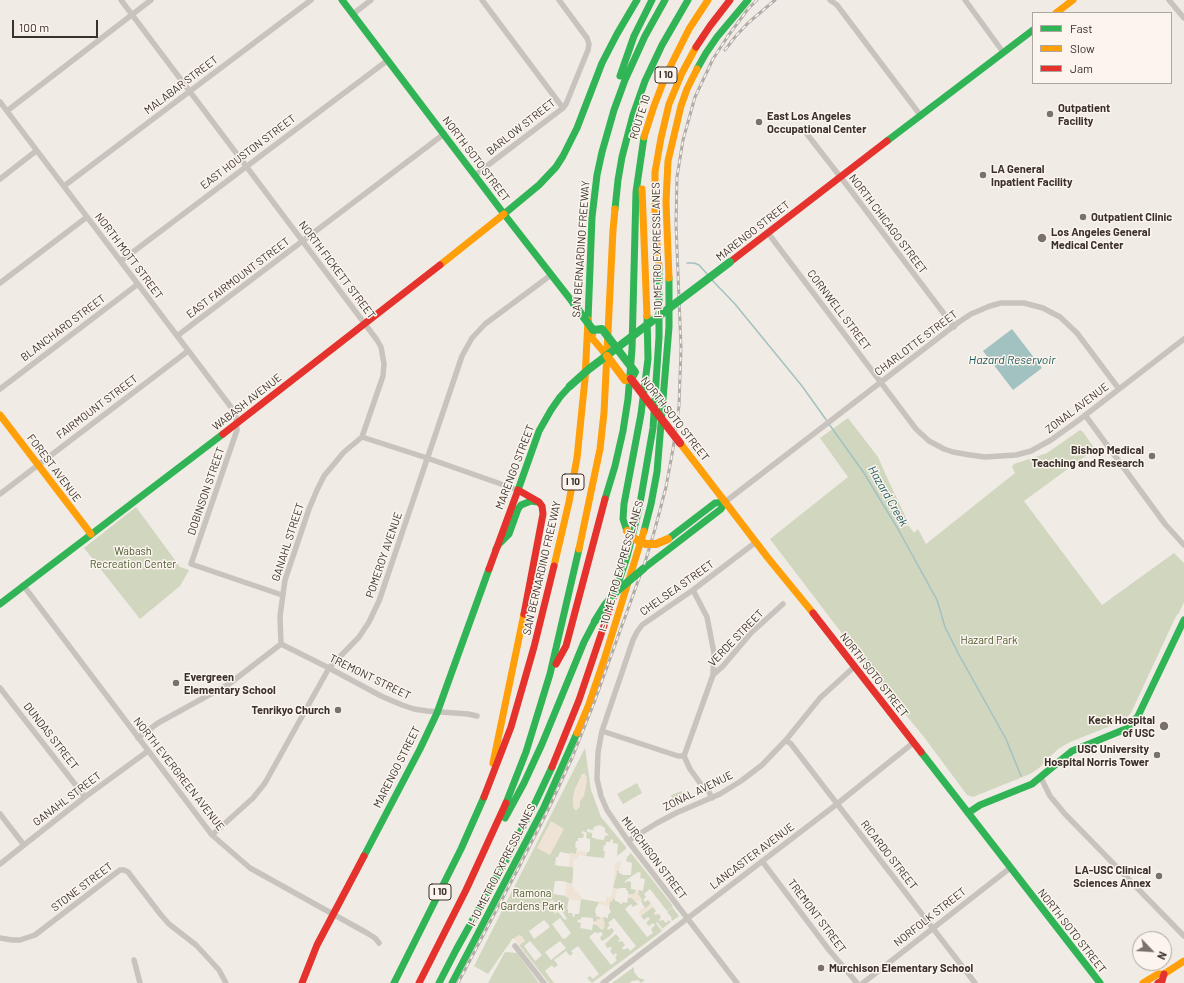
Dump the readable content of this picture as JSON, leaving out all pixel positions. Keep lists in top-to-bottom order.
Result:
{
  "streets": {
    "main road": [
      "I 10",
      "ROUTE 10",
      "NORTH SOTO STREET",
      "MARENGO STREET",
      "SAN BERNARDINO FREEWAY",
      "I-10 METRO EXPRESSLANES",
      "WABASH AVENUE",
      "FOREST AVENUE"
    ],
    "street": [
      "MALABAR STREET",
      "BARLOW STREET",
      "EAST HOUSTON STREET",
      "NORTH CHICAGO STREET",
      "NORTH MOTT STREET",
      "NORTH FICKETT STREET",
      "EAST FAIRMOUNT STREET",
      "CORNWELL STREET",
      "BLANCHARD STREET",
      "CHARLOTTE STREET",
      "FAIRMOUNT STREET",
      "ZONAL AVENUE",
      "DOBINSON STREET",
      "GANAHL STREET",
      "POMEROY AVENUE",
      "CHELSEA STREET",
      "VERDE STREET",
      "TREMONT STREET",
      "DUNDAS STREET",
      "NORTH EVERGREEN AVENUE",
      "RICARDO STREET",
      "LANCASTER AVENUE",
      "MURCHISON STREET",
      "STONE STREET",
      "NORFOLK STREET"
    ]
  },
  "crossings": [
    ["I 10", "ROUTE 10"],
    ["I 10", "SAN BERNARDINO FREEWAY"],
    ["MALABAR STREET", "NORTH MOTT STREET"],
    ["MALABAR STREET", "NORTH FICKETT STREET"],
    ["BARLOW STREET", "NORTH SOTO STREET"],
    ["EAST HOUSTON STREET", "NORTH SOTO STREET"],
    ["EAST HOUSTON STREET", "NORTH MOTT STREET"],
    ["EAST HOUSTON STREET", "NORTH FICKETT STREET"],
    ["NORTH SOTO STREET", "MARENGO STREET"],
    ["NORTH SOTO STREET", "EAST FAIRMOUNT STREET"],
    ["NORTH SOTO STREET", "CHARLOTTE STREET"],
    ["NORTH SOTO STREET", "WABASH AVENUE"],
    ["NORTH SOTO STREET", "ZONAL AVENUE"],
    ["NORTH SOTO STREET", "POMEROY AVENUE"],
    ["NORTH SOTO STREET", "CHELSEA STREET"],
    ["NORTH SOTO STREET", "LANCASTER AVENUE"],
    ["NORTH SOTO STREET", "NORFOLK STREET"],
    ["NORTH CHICAGO STREET", "MARENGO STREET"],
    ["NORTH CHICAGO STREET", "CHARLOTTE STREET"],
    ["MARENGO STREET", "CORNWELL STREET"],
    ["MARENGO STREET", "TREMONT STREET"],
    ["MARENGO STREET", "NORTH EVERGREEN AVENUE"],
    ["NORTH MOTT STREET", "EAST FAIRMOUNT STREET"],
    ["NORTH MOTT STREET", "BLANCHARD STREET"],
    ["NORTH MOTT STREET", "WABASH AVENUE"],
    ["NORTH MOTT STREET", "FAIRMOUNT STREET"],
    ["NORTH MOTT STREET", "DOBINSON STREET"],
    ["NORTH FICKETT STREET", "EAST FAIRMOUNT STREET"],
    ["NORTH FICKETT STREET", "WABASH AVENUE"],
    ["NORTH FICKETT STREET", "GANAHL STREET"],
    ["CORNWELL STREET", "CHARLOTTE STREET"],
    ["CORNWELL STREET", "ZONAL AVENUE"],
    ["CHARLOTTE STREET", "ZONAL AVENUE"],
    ["WABASH AVENUE", "FOREST AVENUE"],
    ["WABASH AVENUE", "DOBINSON STREET"],
    ["WABASH AVENUE", "NORTH EVERGREEN AVENUE"],
    ["FAIRMOUNT STREET", "FOREST AVENUE"],
    ["ZONAL AVENUE", "RICARDO STREET"],
    ["ZONAL AVENUE", "MURCHISON STREET"],
    ["DOBINSON STREET", "GANAHL STREET"],
    ["GANAHL STREET", "TREMONT STREET"],
    ["GANAHL STREET", "DUNDAS STREET"],
    ["GANAHL STREET", "NORTH EVERGREEN AVENUE"],
    ["POMEROY AVENUE", "TREMONT STREET"],
    ["POMEROY AVENUE", "NORTH EVERGREEN AVENUE"],
    ["CHELSEA STREET", "MURCHISON STREET"],
    ["TREMONT STREET", "LANCASTER AVENUE"],
    ["RICARDO STREET", "LANCASTER AVENUE"],
    ["RICARDO STREET", "NORFOLK STREET"],
    ["LANCASTER AVENUE", "MURCHISON STREET"]
  ],
  "water": ["Hazard Reservoir", "Hazard Creek"],
  "parks": ["Wabash Recreation Center", "Hazard Park", "Ramona Gardens Park"],
  "places": [
    "Outpatient Facility",
    "East Los Angeles Occupational Center",
    "LA General Inpatient Facility",
    "Outpatient Clinic",
    "Los Angeles General Medical Center",
    "Bishop Medical Teaching and Research",
    "Evergreen Elementary School",
    "Tenrikyo Church",
    "Keck Hospital of USC",
    "USC University Hospital Norris Tower",
    "LA-USC Clinical Sciences Annex",
    "Murchison Elementary School"
  ],
  "legend": ["Fast", "Slow", "Jam"],
  "scale_bar": "100 m",
  "north": "bottom right"
}
